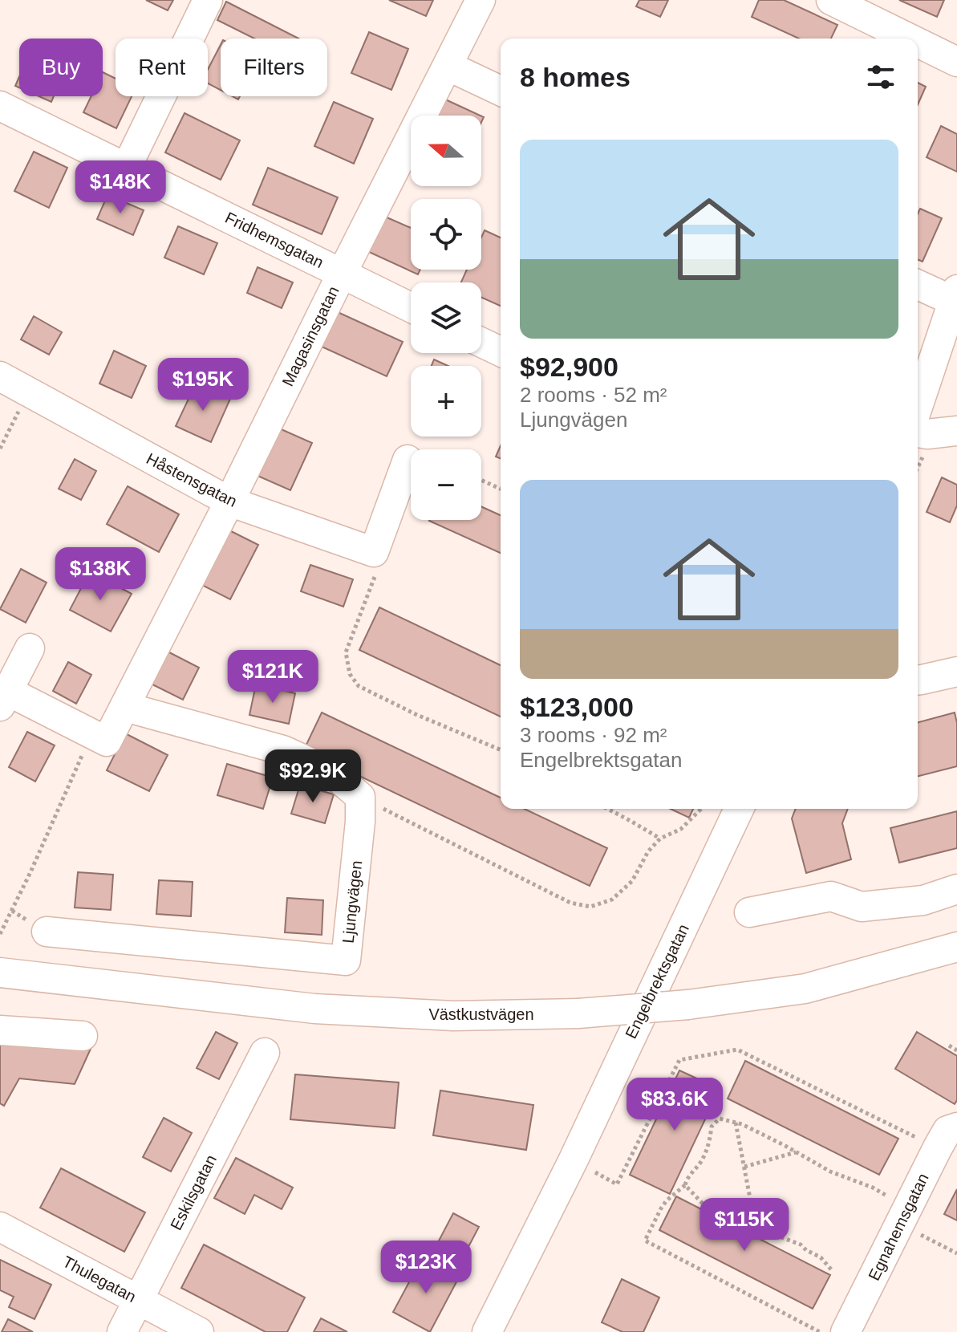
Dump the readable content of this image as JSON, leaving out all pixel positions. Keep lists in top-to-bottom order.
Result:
{
  "streets": {
    "street": [
      "Fridhemsgatan",
      "Magasinsgatan",
      "Håstensgatan",
      "Ljungvägen",
      "Engelbrektsgatan",
      "Västkustvägen",
      "Eskilsgatan",
      "Egnahemsgatan",
      "Thulegatan"
    ]
  },
  "crossings": [
    ["Fridhemsgatan", "Magasinsgatan"],
    ["Magasinsgatan", "Håstensgatan"],
    ["Eskilsgatan", "Thulegatan"]
  ],
  "north": "left",
  "page": {
    "chip": ["Buy", "Rent", "Filters"],
    "heading": "8 homes",
    "map_buttons": ["+", "−"],
    "list": [
      {
        "name": "$92,900",
        "note": "2 rooms · 52 m² · Ljungvägen"
      },
      {
        "name": "$123,000",
        "note": "3 rooms · 92 m² · Engelbrektsgatan"
      }
    ],
    "price": [
      "$148K",
      "$195K",
      "$138K",
      "$121K",
      "$92.9K",
      "$83.6K",
      "$115K",
      "$123K"
    ]
  }
}
